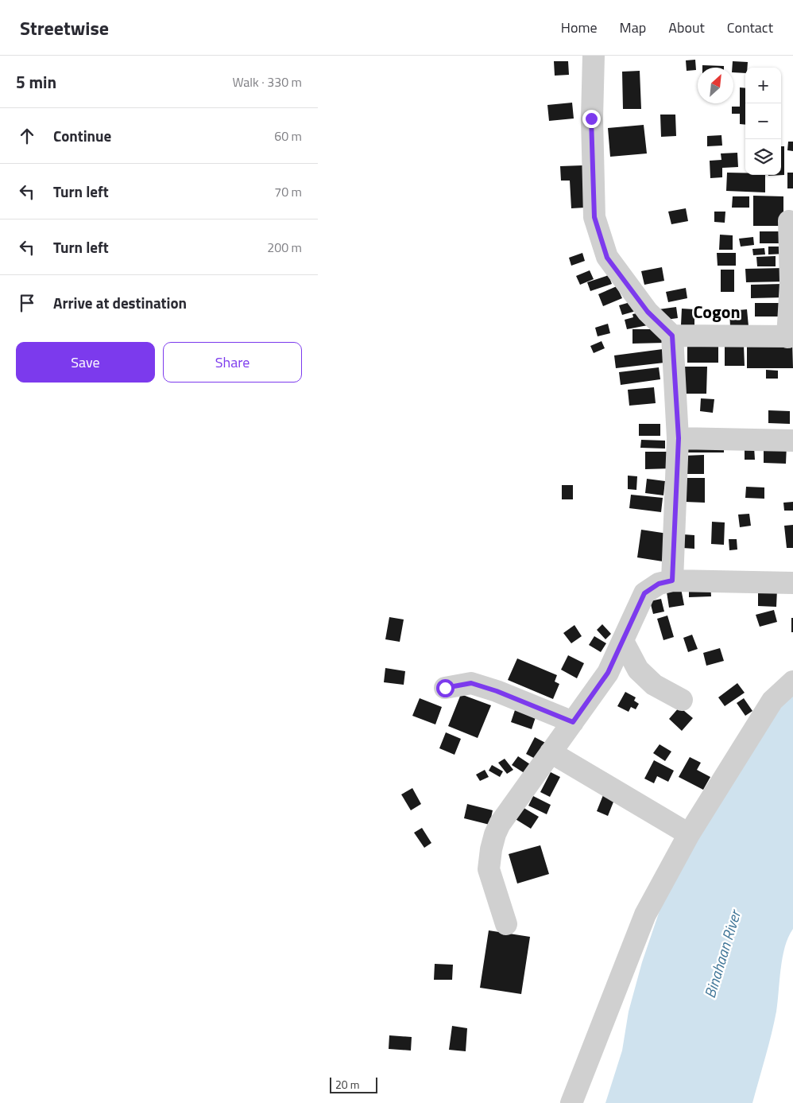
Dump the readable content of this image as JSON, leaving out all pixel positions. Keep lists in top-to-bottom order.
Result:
{
  "districts": ["Cogon"],
  "water": ["Binahaan River"],
  "scale_bar": "20 m",
  "north": "top right",
  "page": {
    "header": "Streetwise",
    "nav": [
      "Home",
      "Map",
      "About",
      "Contact"
    ],
    "heading": ["5 min", "Walk · 330 m"],
    "map_buttons": ["+", "−"],
    "list": [
      ["Continue", "60 m"],
      ["Turn left", "70 m"],
      ["Turn left", "200 m"],
      "Arrive at destination"
    ],
    "buttons": ["Save", "Share"],
    "scale": "20 m"
  }
}
